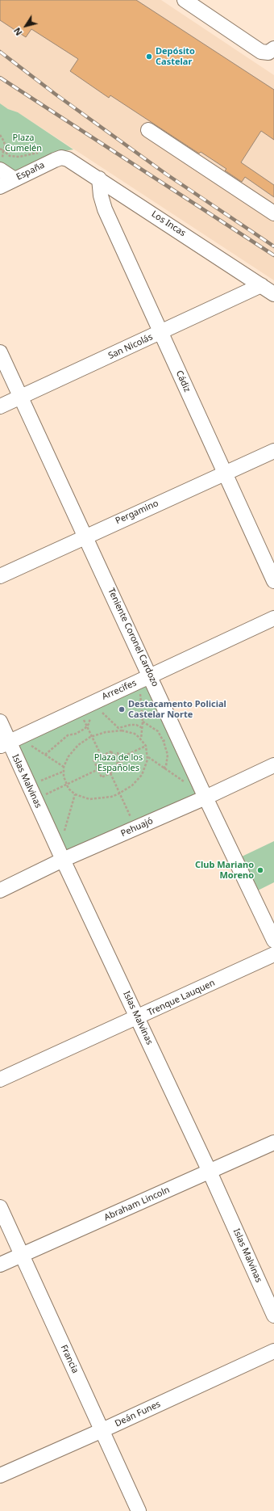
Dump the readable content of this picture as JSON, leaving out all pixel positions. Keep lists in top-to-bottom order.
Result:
{
  "streets": {
    "street": [
      "España",
      "Los Incas",
      "San Nicolás",
      "Cádiz",
      "Pergamino",
      "Teniente Coronel Cardozo",
      "Arrecifes",
      "Islas Malvinas",
      "Pehuajó",
      "Trenque Lauquen",
      "Abraham Lincoln",
      "Francia",
      "Deán Funes"
    ]
  },
  "crossings": [
    ["España", "Los Incas"],
    ["Los Incas", "San Nicolás"],
    ["Los Incas", "Cádiz"],
    ["San Nicolás", "Cádiz"],
    ["San Nicolás", "Teniente Coronel Cardozo"],
    ["Cádiz", "Pergamino"],
    ["Pergamino", "Teniente Coronel Cardozo"],
    ["Teniente Coronel Cardozo", "Arrecifes"],
    ["Teniente Coronel Cardozo", "Pehuajó"],
    ["Arrecifes", "Islas Malvinas"],
    ["Islas Malvinas", "Pehuajó"],
    ["Islas Malvinas", "Trenque Lauquen"],
    ["Islas Malvinas", "Abraham Lincoln"],
    ["Abraham Lincoln", "Francia"],
    ["Francia", "Deán Funes"]
  ],
  "parks": ["Plaza Cumelén", "Plaza de los Españoles"],
  "places": ["Depósito Castelar", "Destacamento Policial Castelar Norte", "Club Mariano Moreno"],
  "north": "bottom left"
}
